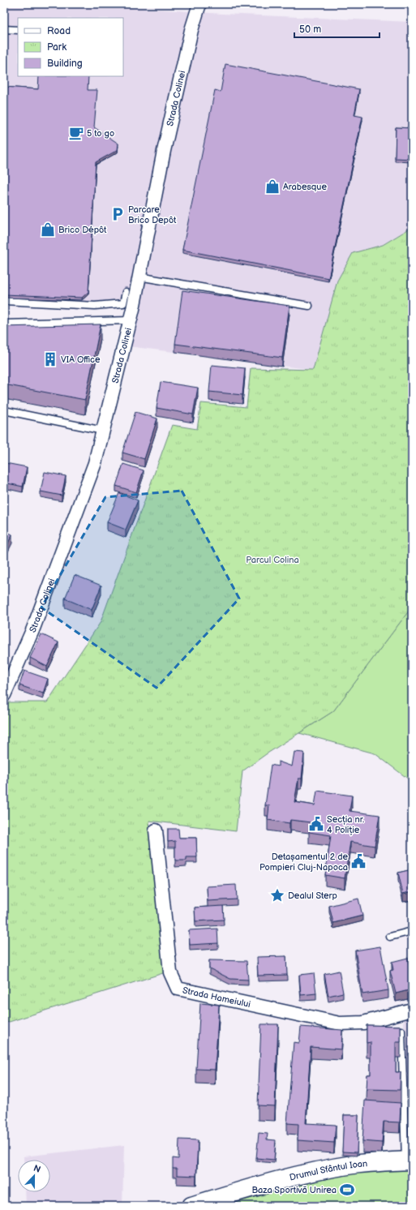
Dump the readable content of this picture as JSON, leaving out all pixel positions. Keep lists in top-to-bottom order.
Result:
{
  "streets": {
    "main road": ["Drumul Sfântul Ioan"],
    "street": ["Strada Colinei", "Strada Hameiului"]
  },
  "parks": ["Parcul Colina"],
  "places": {
    "cafe": ["5 to go"],
    "shop": ["Arabesque", "Brico Dépôt"],
    "parking": ["Parcare Brico Depôt"],
    "building": ["VIA Office"],
    "public building": ["Secția nr. 4 Poliție", "Detașamentul 2 de Pompieri Cluj-Napoca"],
    "place": ["Dealul Sterp"],
    "sports": ["Baza Sportivă Unirea"]
  },
  "legend": ["Road", "Park", "Building"],
  "scale_bar": "50 m",
  "north": "top"
}
